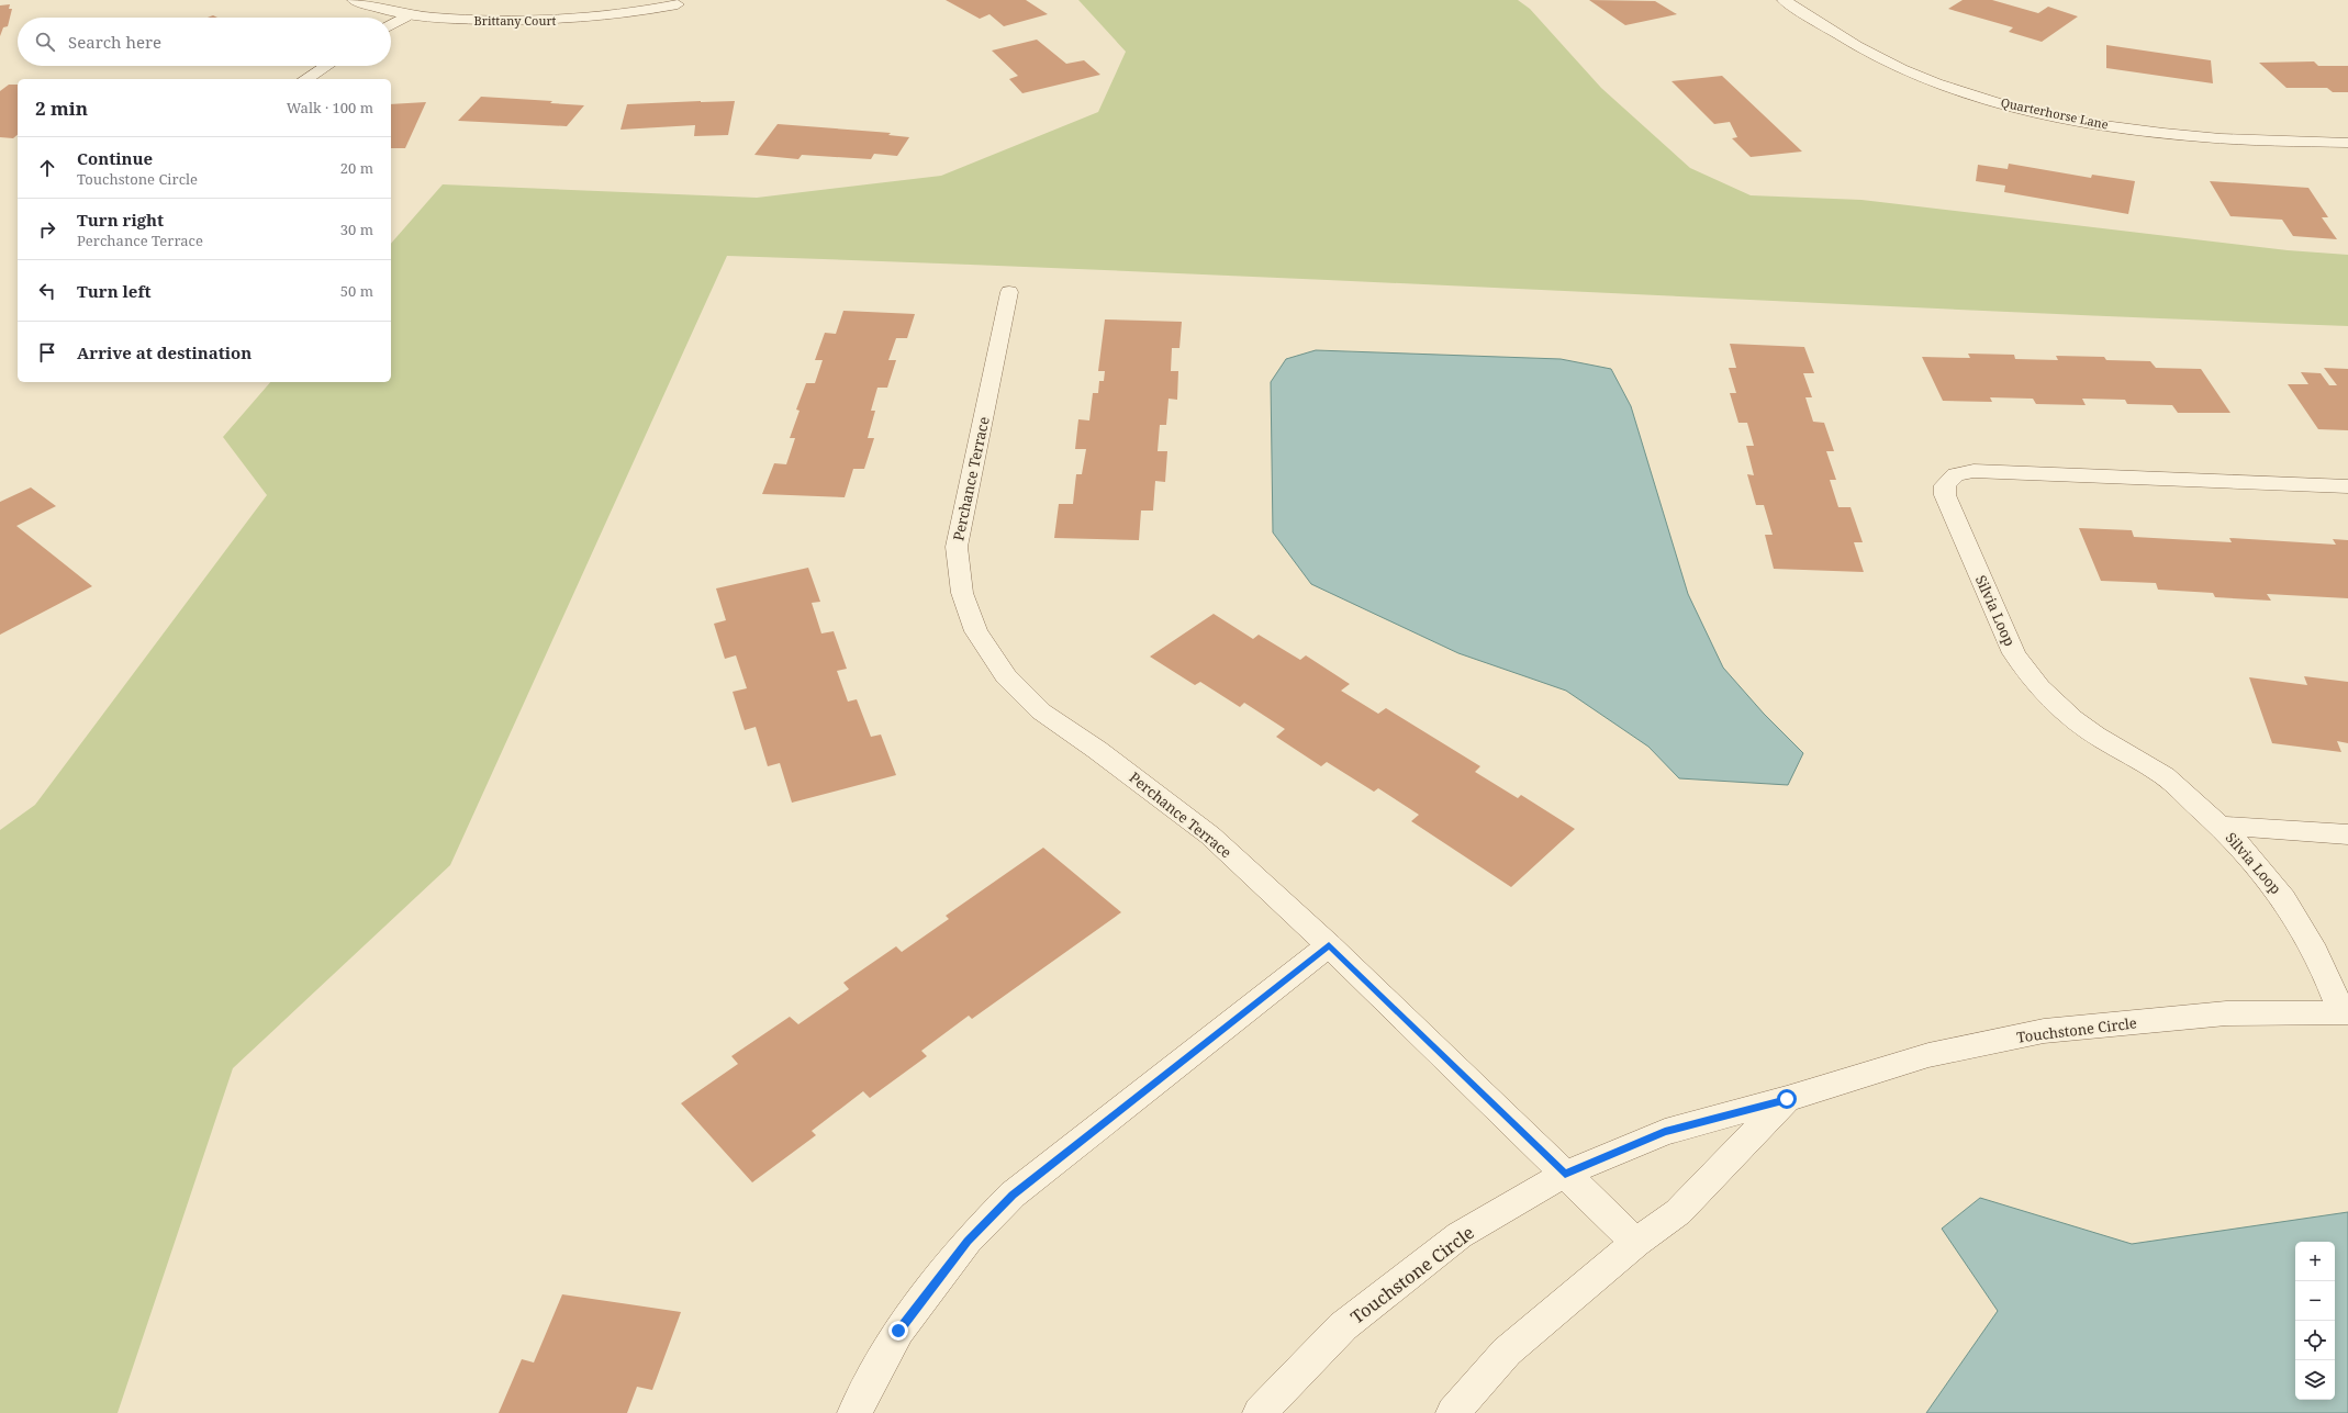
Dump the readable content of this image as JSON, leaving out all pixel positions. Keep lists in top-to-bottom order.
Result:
{
  "streets": {
    "street": [
      "Brittany Court",
      "Quarterhorse Lane",
      "Perchance Terrace",
      "Silvia Loop",
      "Touchstone Circle"
    ]
  },
  "crossings": [
    ["Perchance Terrace", "Touchstone Circle"],
    ["Silvia Loop", "Touchstone Circle"]
  ],
  "page": {
    "search": "Search here",
    "heading": ["2 min", "Walk · 100 m"],
    "list": [
      ["Continue", "Touchstone Circle", "20 m"],
      ["Turn right", "Perchance Terrace", "30 m"],
      ["Turn left", "50 m"],
      "Arrive at destination"
    ],
    "map_buttons": ["+", "−"]
  }
}
